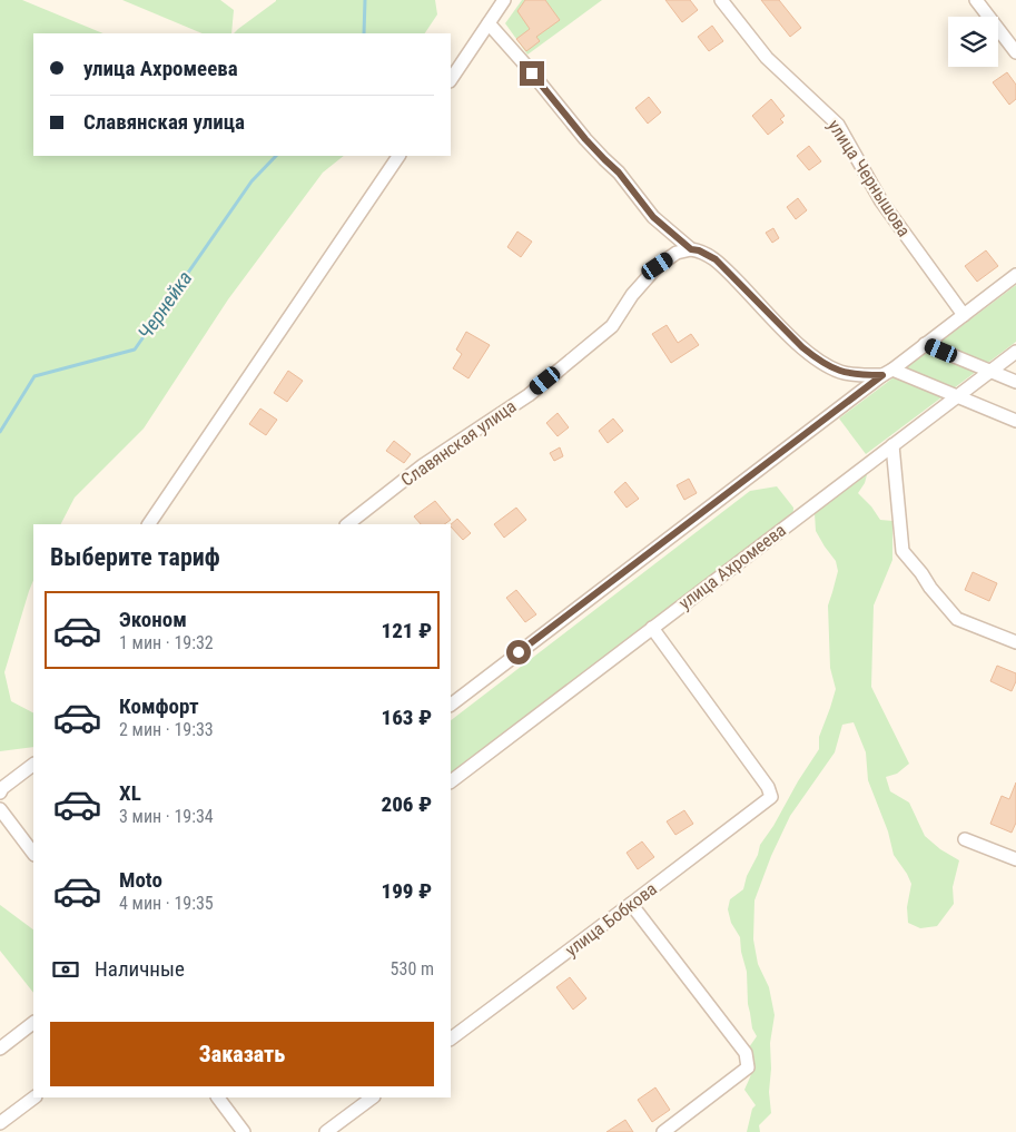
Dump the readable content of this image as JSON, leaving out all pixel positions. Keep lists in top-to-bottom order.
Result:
{
  "streets": {
    "street": [
      "улица Чернышова",
      "Славянская улица",
      "улица Ахромеева",
      "улица Бобкова"
    ]
  },
  "crossings": [
    ["улица Ахромеева", "улица Бобкова"]
  ],
  "water": ["Чернейка"],
  "page": {
    "banner": ["улица Ахромеева", "Славянская улица"],
    "heading": "Выберите тариф",
    "list": [
      {
        "name": "Эконом",
        "note": "1 мин · 19:32",
        "value": "121 ₽"
      },
      {
        "name": "Комфорт",
        "note": "2 мин · 19:33",
        "value": "163 ₽"
      },
      {
        "name": "XL",
        "note": "3 мин · 19:34",
        "value": "206 ₽"
      },
      {
        "name": "Moto",
        "note": "4 мин · 19:35",
        "value": "199 ₽"
      }
    ],
    "pay": ["Наличные", "530 m"],
    "buttons": "Заказать"
  }
}
